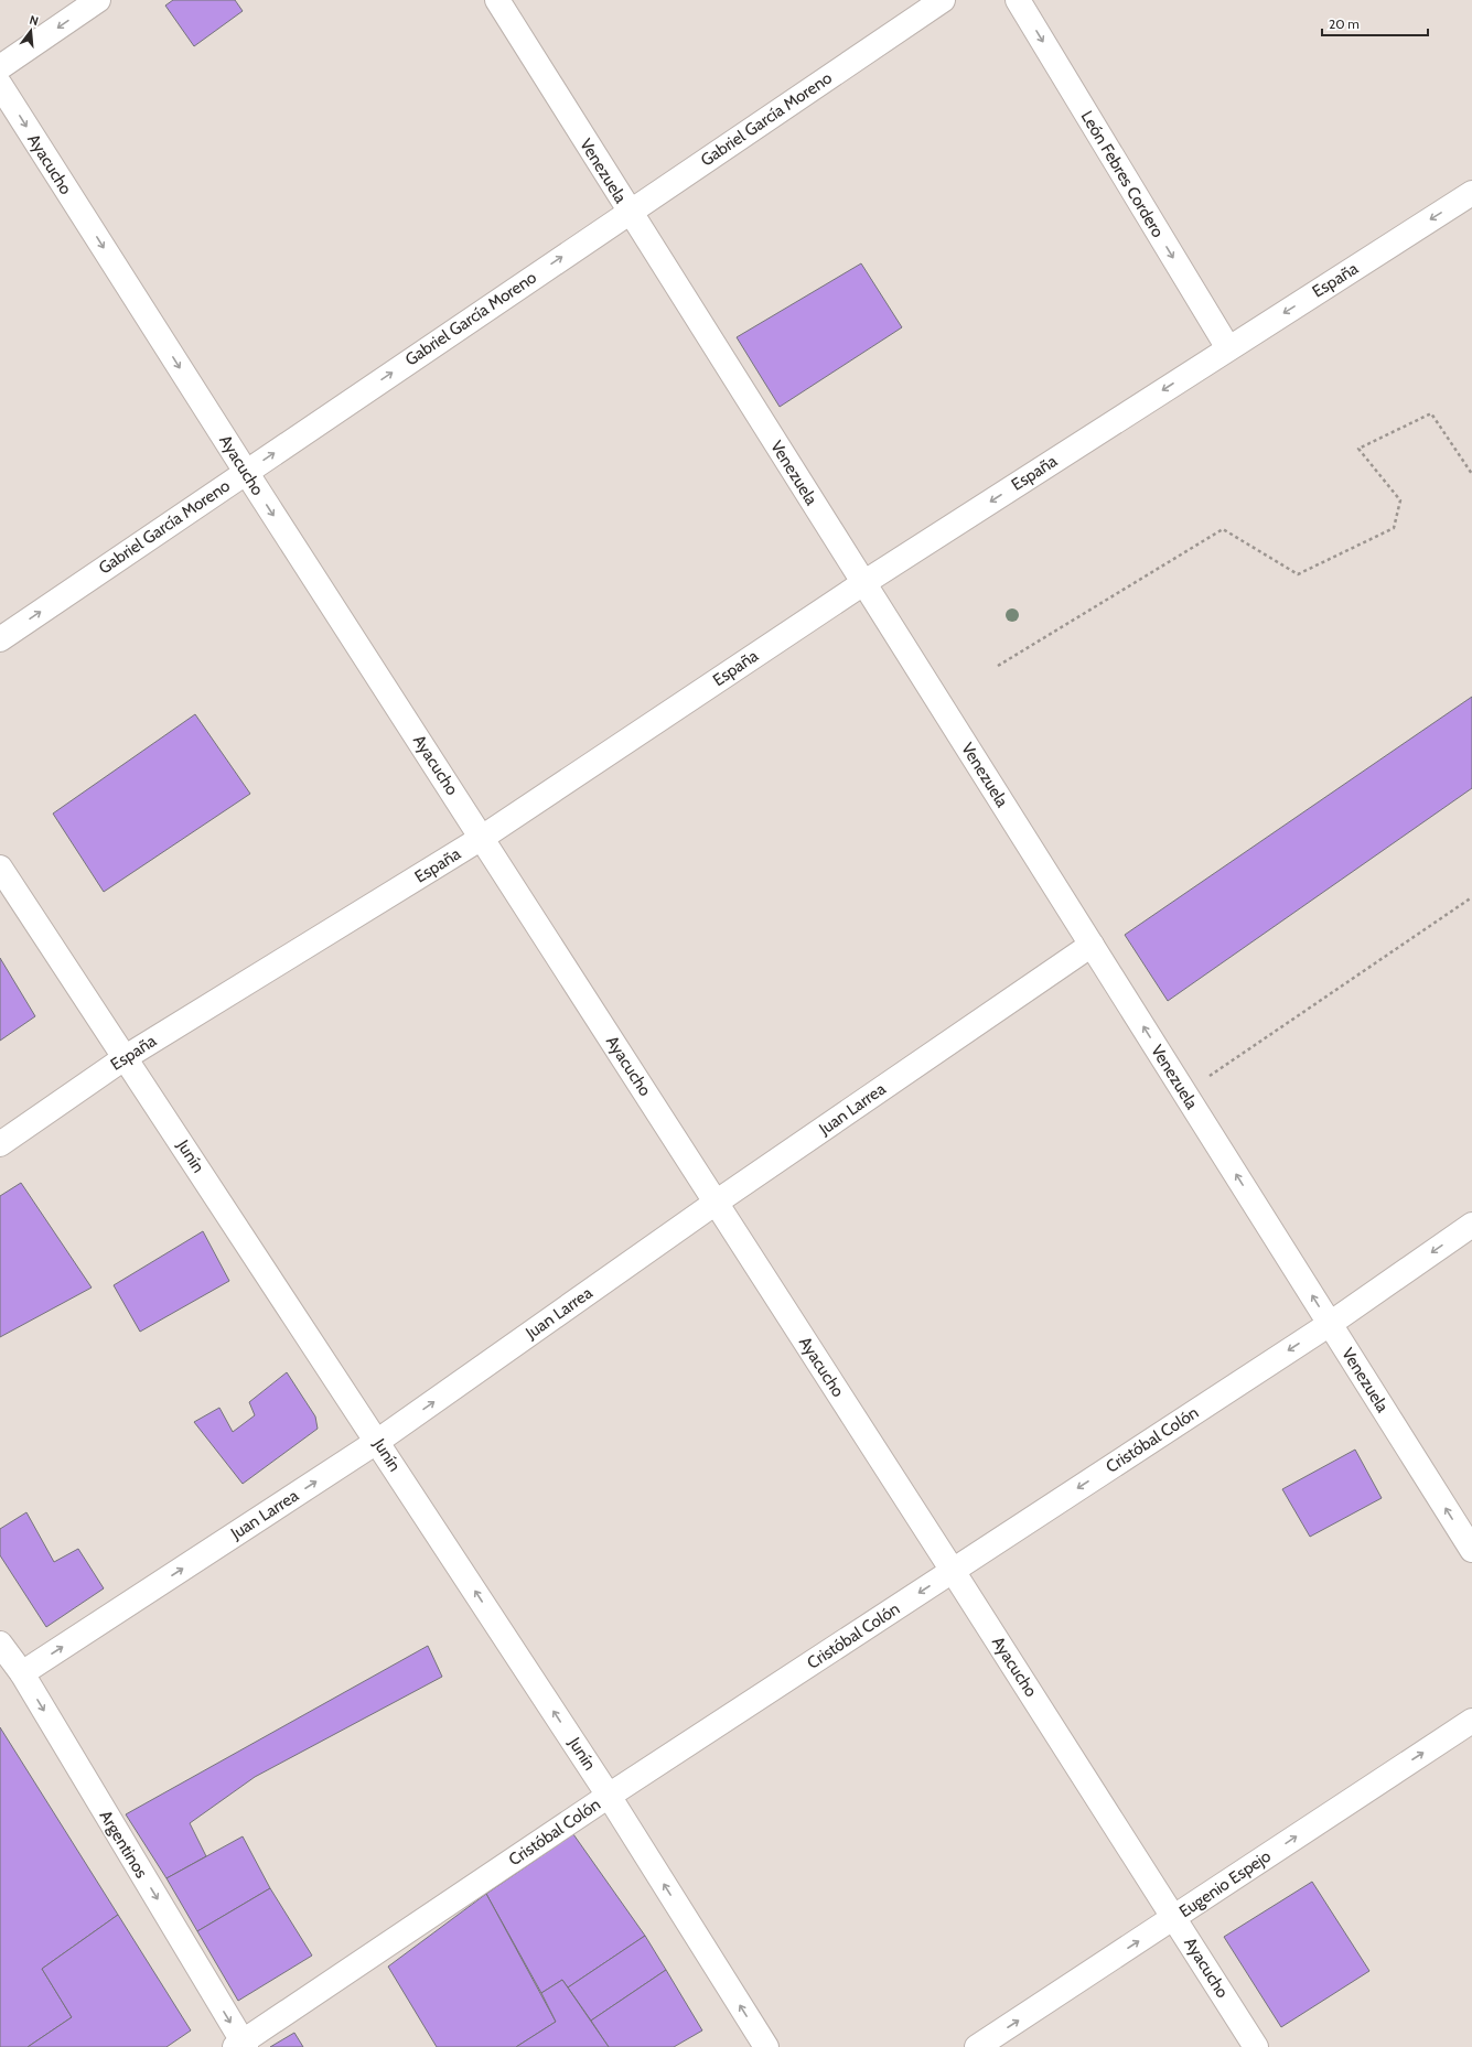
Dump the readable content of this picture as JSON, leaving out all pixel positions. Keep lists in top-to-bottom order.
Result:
{
  "streets": {
    "street": [
      "Gabriel García Moreno",
      "Ayacucho",
      "Venezuela",
      "León Febres Cordero",
      "España",
      "Juan Larrea",
      "Junín",
      "Cristóbal Colón",
      "Argentinos",
      "Eugenio Espejo"
    ]
  },
  "crossings": [
    ["Gabriel García Moreno", "Ayacucho"],
    ["Gabriel García Moreno", "Venezuela"],
    ["Ayacucho", "España"],
    ["Ayacucho", "Juan Larrea"],
    ["Ayacucho", "Cristóbal Colón"],
    ["Ayacucho", "Eugenio Espejo"],
    ["Venezuela", "España"],
    ["Venezuela", "Juan Larrea"],
    ["Venezuela", "Cristóbal Colón"],
    ["León Febres Cordero", "España"],
    ["España", "Junín"],
    ["Juan Larrea", "Junín"],
    ["Juan Larrea", "Argentinos"],
    ["Junín", "Cristóbal Colón"],
    ["Cristóbal Colón", "Argentinos"]
  ],
  "one_way": [
    "Gabriel García Moreno",
    "Ayacucho",
    "Venezuela",
    "León Febres Cordero",
    "España",
    "Juan Larrea",
    "Junín",
    "Cristóbal Colón",
    "Argentinos",
    "Eugenio Espejo"
  ],
  "scale_bar": "20 m",
  "north": "top"
}
